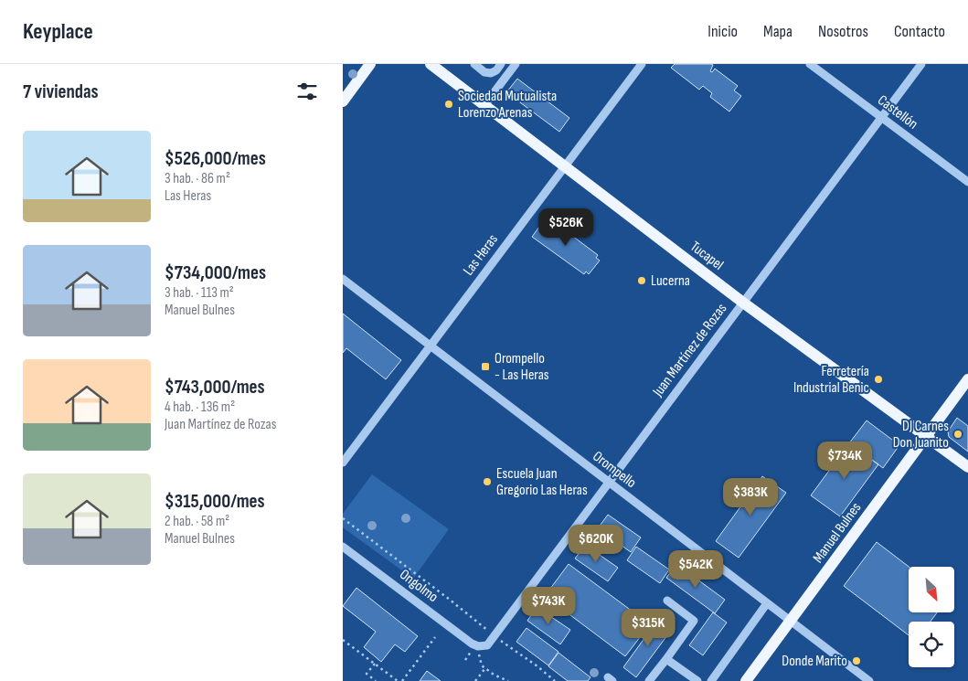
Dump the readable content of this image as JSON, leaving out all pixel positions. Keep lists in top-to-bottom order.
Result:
{
  "streets": {
    "main road": ["Tucapel", "Manuel Bulnes"],
    "street": [
      "Castellón",
      "Las Heras",
      "Juan Martínez de Rozas",
      "Orompello",
      "Ongolmo"
    ]
  },
  "crossings": [
    ["Castellón", "Juan Martínez de Rozas"],
    ["Las Heras", "Tucapel"],
    ["Las Heras", "Orompello"],
    ["Tucapel", "Juan Martínez de Rozas"],
    ["Tucapel", "Manuel Bulnes"],
    ["Juan Martínez de Rozas", "Orompello"],
    ["Juan Martínez de Rozas", "Ongolmo"],
    ["Orompello", "Manuel Bulnes"]
  ],
  "places": {
    "other": [
      "Sociedad Mutualista Lorenzo Arenas",
      "Lucerna",
      "Ferretería Industrial Benic",
      "DJ Carnes Don Juanito",
      "Escuela Juan Gregorio Las Heras",
      "Donde Marito"
    ],
    "transit": ["Orompello - Las Heras"]
  },
  "north": "bottom right",
  "page": {
    "header": "Keyplace",
    "nav": [
      "Inicio",
      "Mapa",
      "Nosotros",
      "Contacto"
    ],
    "heading": "7 viviendas",
    "list": [
      {
        "name": "$526,000/mes",
        "note": "3 hab. · 86 m² · Las Heras"
      },
      {
        "name": "$734,000/mes",
        "note": "3 hab. · 113 m² · Manuel Bulnes"
      },
      {
        "name": "$743,000/mes",
        "note": "4 hab. · 136 m² · Juan Martínez de Rozas"
      },
      {
        "name": "$315,000/mes",
        "note": "2 hab. · 58 m² · Manuel Bulnes"
      }
    ],
    "price": [
      "$526K",
      "$734K",
      "$383K",
      "$620K",
      "$542K",
      "$743K",
      "$315K"
    ]
  }
}
